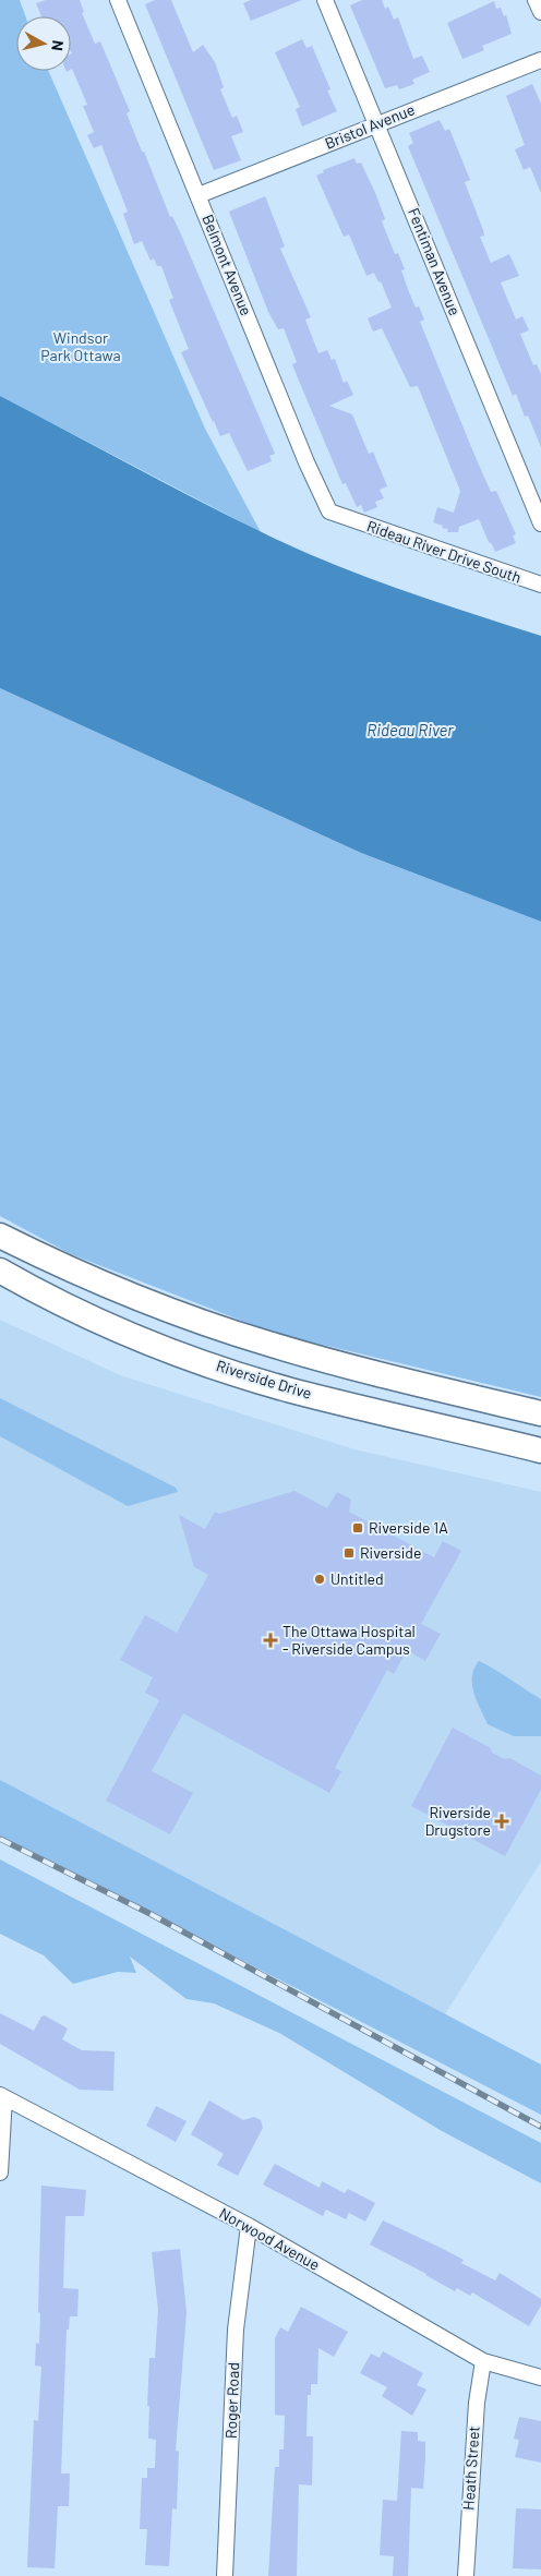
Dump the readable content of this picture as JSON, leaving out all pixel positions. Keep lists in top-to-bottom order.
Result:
{
  "streets": {
    "main road": ["Riverside Drive"],
    "street": [
      "Bristol Avenue",
      "Fentiman Avenue",
      "Belmont Avenue",
      "Rideau River Drive South",
      "Norwood Avenue",
      "Roger Road",
      "Heath Street"
    ]
  },
  "crossings": [
    ["Bristol Avenue", "Fentiman Avenue"],
    ["Bristol Avenue", "Belmont Avenue"],
    ["Belmont Avenue", "Rideau River Drive South"],
    ["Norwood Avenue", "Roger Road"],
    ["Norwood Avenue", "Heath Street"]
  ],
  "water": ["Rideau River"],
  "parks": ["Windsor Park Ottawa"],
  "places": {
    "transit": ["Riverside 1A", "Riverside"],
    "other": ["Untitled"],
    "health": ["The Ottawa Hospital - Riverside Campus", "Riverside Drugstore"]
  },
  "north": "right"
}
